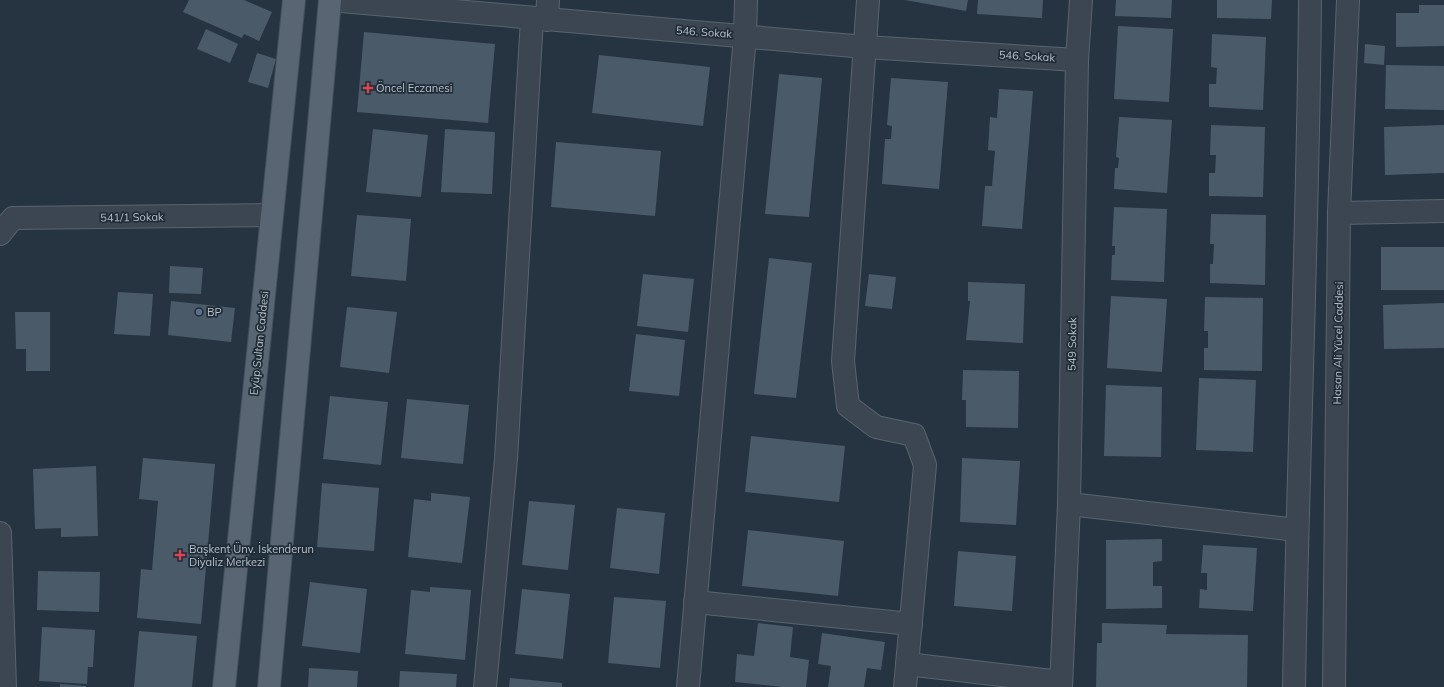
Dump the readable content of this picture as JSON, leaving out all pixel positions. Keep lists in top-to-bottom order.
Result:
{
  "streets": {
    "main road": ["Eyüp Sultan Caddesi"],
    "street": [
      "546. Sokak",
      "541/1 Sokak",
      "Hasan Ali Yücel Caddesi",
      "549 Sokak"
    ]
  },
  "crossings": [
    ["546. Sokak", "549 Sokak"],
    ["541/1 Sokak", "Eyüp Sultan Caddesi"]
  ],
  "places": {
    "health": ["Öncel Eczanesi", "Başkent Ünv. İskenderun Diyaliz Merkezi"],
    "other": ["BP"]
  }
}
